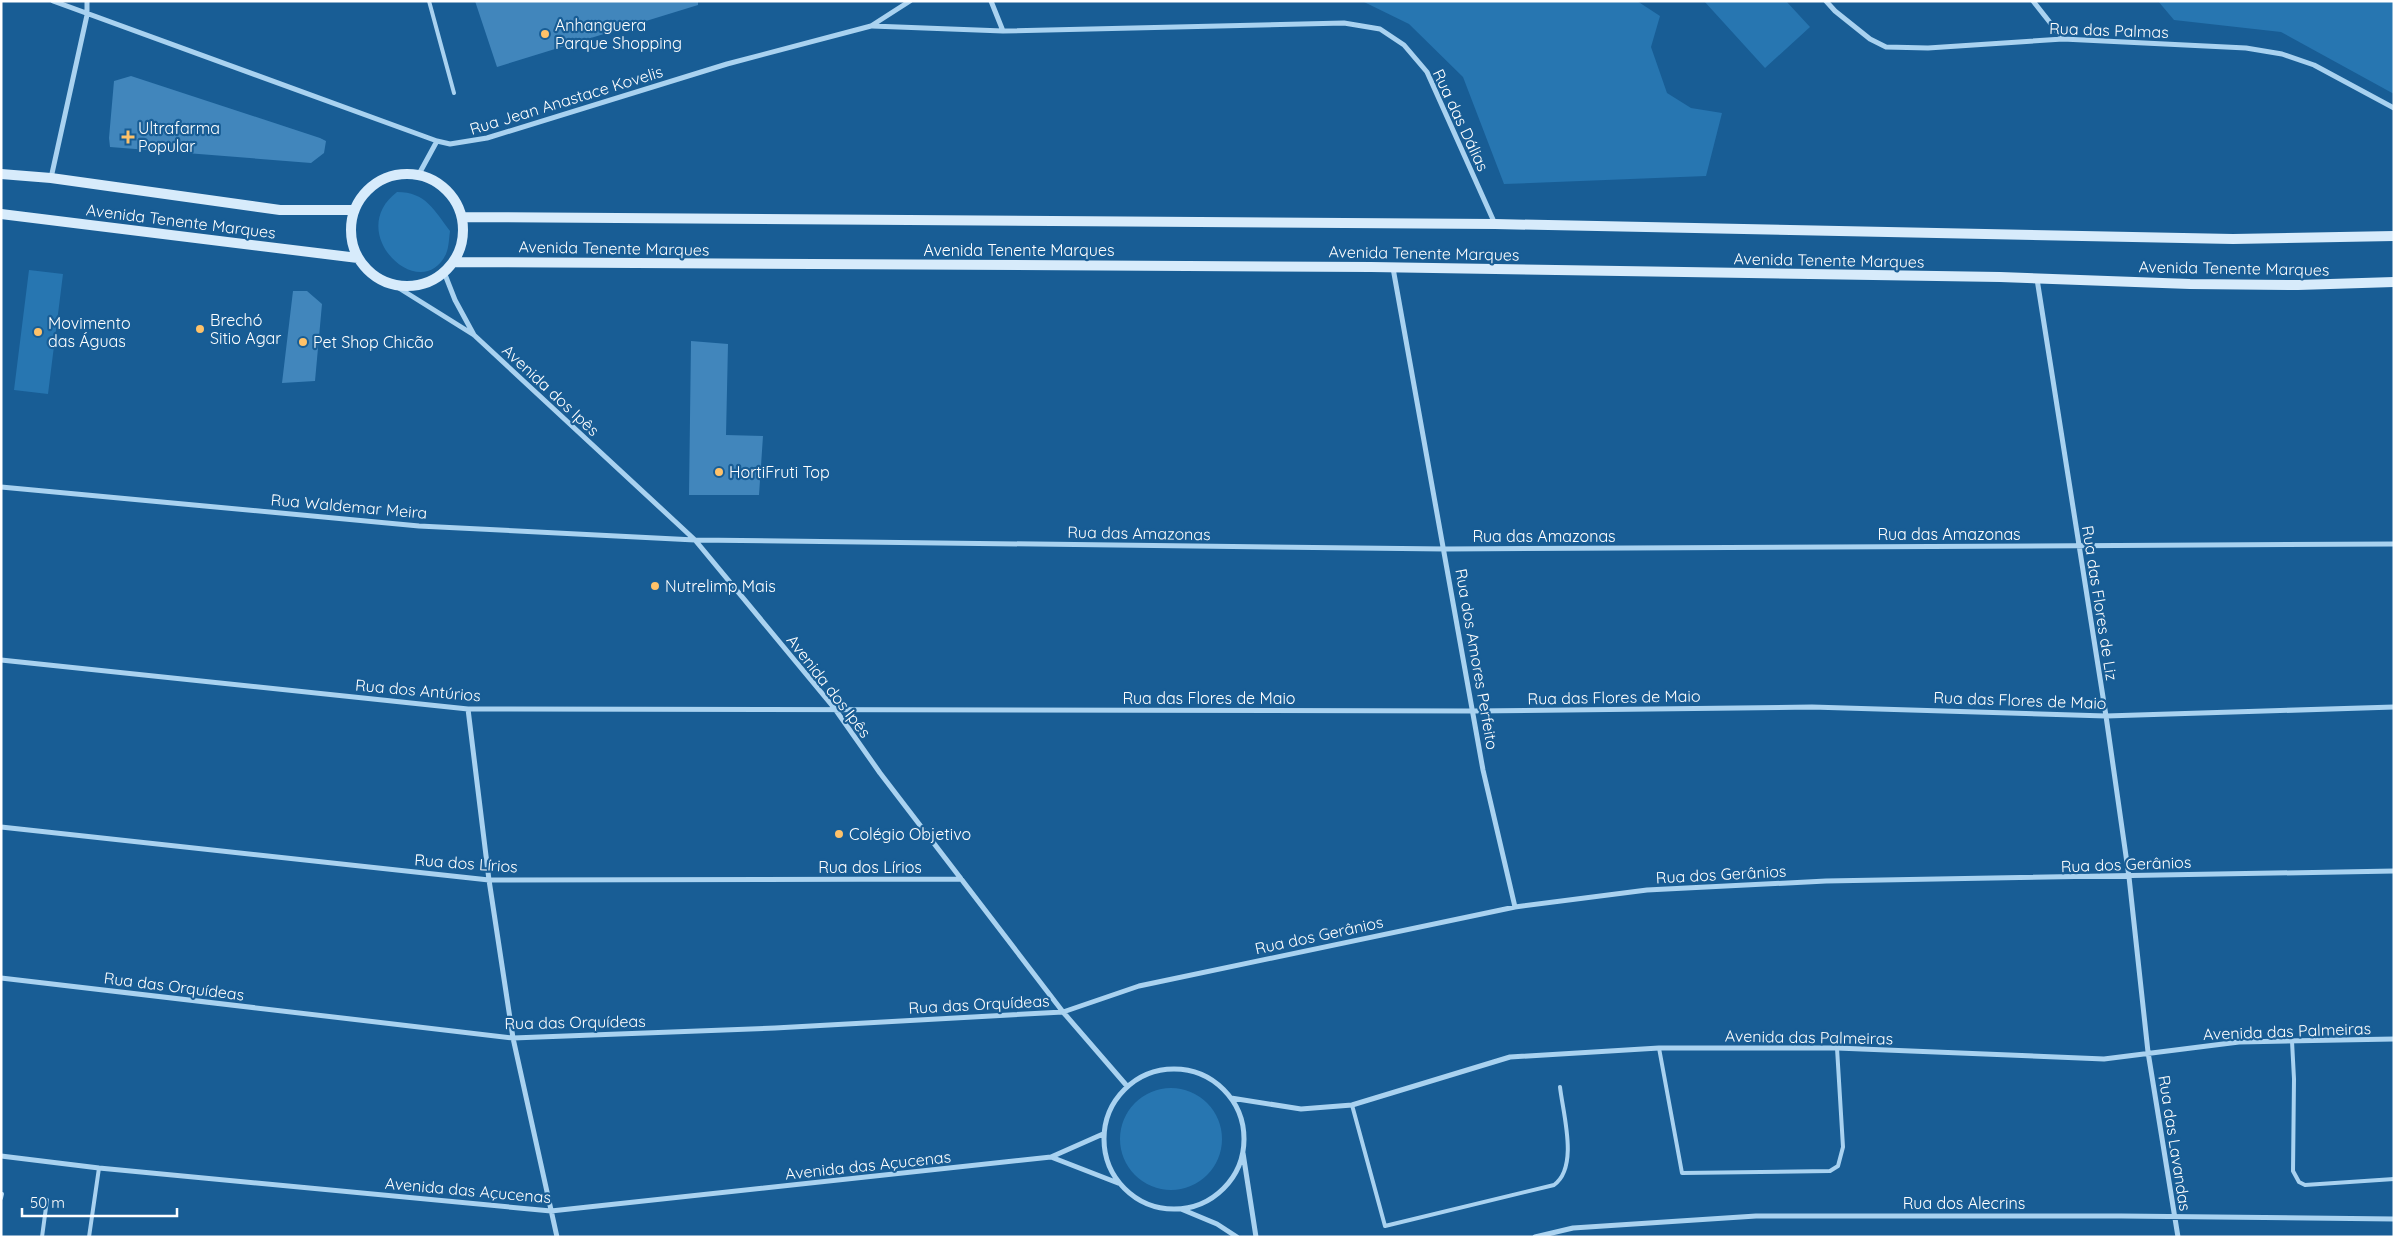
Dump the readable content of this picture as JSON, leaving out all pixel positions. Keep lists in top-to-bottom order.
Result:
{
  "streets": {
    "main road": ["Avenida Tenente Marques"],
    "street": [
      "Rua das Palmas",
      "Rua Jean Anastace Kovelis",
      "Rua das Dálias",
      "Avenida dos Ipês",
      "Rua Waldemar Meira",
      "Rua das Amazonas",
      "Rua das Flores de Liz",
      "Rua dos Amores Perfeito",
      "Rua dos Antúrios",
      "Rua das Flores de Maio",
      "Rua dos Lírios",
      "Rua dos Gerânios",
      "Rua das Orquídeas",
      "Avenida das Palmeiras",
      "Rua das Lavandas",
      "Avenida das Açucenas",
      "Rua dos Alecrins"
    ]
  },
  "crossings": [
    ["Rua Jean Anastace Kovelis", "Rua das Dálias"],
    ["Rua das Dálias", "Avenida Tenente Marques"],
    ["Avenida Tenente Marques", "Avenida dos Ipês"],
    ["Avenida Tenente Marques", "Rua das Flores de Liz"],
    ["Avenida Tenente Marques", "Rua dos Amores Perfeito"],
    ["Avenida dos Ipês", "Rua Waldemar Meira"],
    ["Avenida dos Ipês", "Rua das Amazonas"],
    ["Avenida dos Ipês", "Rua dos Antúrios"],
    ["Avenida dos Ipês", "Rua das Flores de Maio"],
    ["Avenida dos Ipês", "Rua dos Lírios"],
    ["Avenida dos Ipês", "Rua dos Gerânios"],
    ["Avenida dos Ipês", "Rua das Orquídeas"],
    ["Avenida dos Ipês", "Avenida das Palmeiras"],
    ["Avenida dos Ipês", "Avenida das Açucenas"],
    ["Rua Waldemar Meira", "Rua das Amazonas"],
    ["Rua das Amazonas", "Rua das Flores de Liz"],
    ["Rua das Amazonas", "Rua dos Amores Perfeito"],
    ["Rua das Flores de Liz", "Rua das Flores de Maio"],
    ["Rua das Flores de Liz", "Rua dos Gerânios"],
    ["Rua das Flores de Liz", "Avenida das Palmeiras"],
    ["Rua das Flores de Liz", "Rua das Lavandas"],
    ["Rua dos Amores Perfeito", "Rua das Flores de Maio"],
    ["Rua dos Amores Perfeito", "Rua dos Gerânios"],
    ["Rua dos Antúrios", "Rua das Flores de Maio"],
    ["Rua dos Gerânios", "Rua das Orquídeas"],
    ["Avenida das Palmeiras", "Rua das Lavandas"],
    ["Avenida das Palmeiras", "Avenida das Açucenas"],
    ["Rua das Lavandas", "Rua dos Alecrins"]
  ],
  "places": {
    "other": [
      "Anhanguera Parque Shopping",
      "Brechó Sitio Agar",
      "Movimento das Águas",
      "Pet Shop Chicão",
      "HortiFruti Top",
      "Nutrelimp Mais",
      "Colégio Objetivo"
    ],
    "health": ["Ultrafarma Popular"]
  },
  "scale_bar": "50 m"
}
